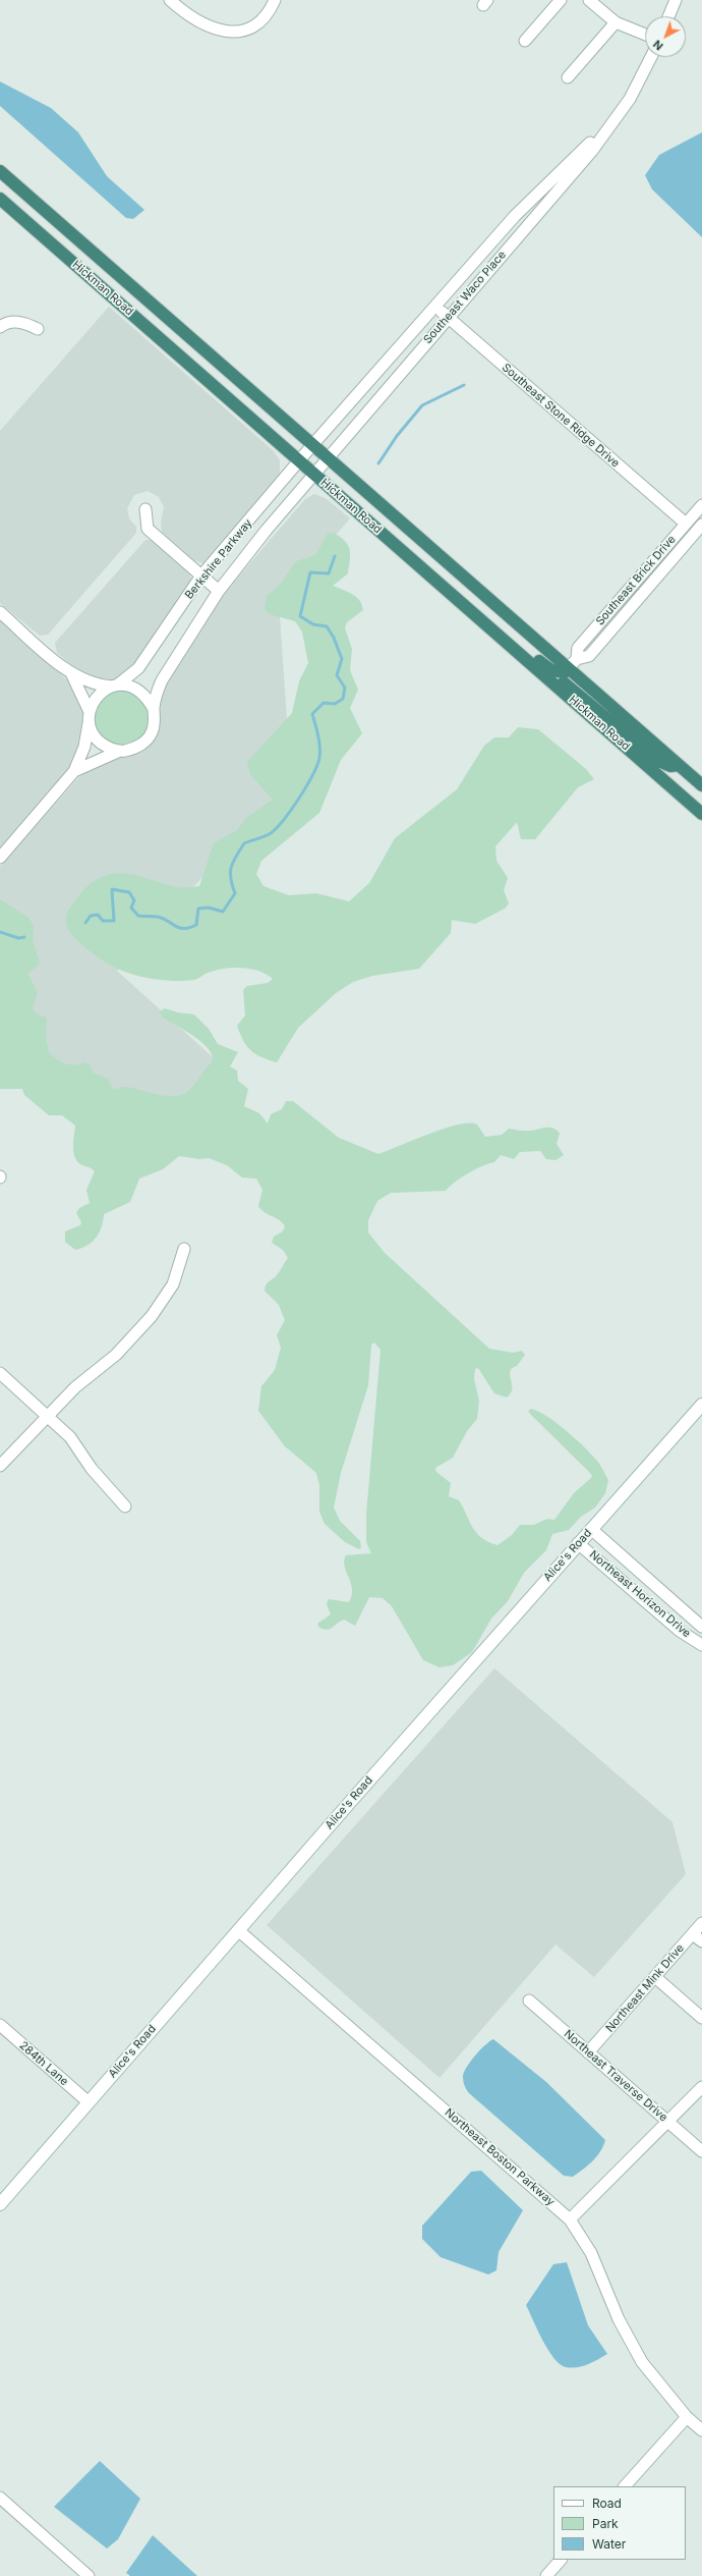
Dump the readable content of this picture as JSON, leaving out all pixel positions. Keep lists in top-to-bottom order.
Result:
{
  "streets": {
    "highway": ["Hickman Road"],
    "main road": ["Alice's Road"],
    "street": [
      "Southeast Waco Place",
      "Southeast Stone Ridge Drive",
      "Berkshire Parkway",
      "Southeast Brick Drive",
      "Northeast Horizon Drive",
      "Northeast Mink Drive",
      "284th Lane",
      "Northeast Traverse Drive",
      "Northeast Boston Parkway"
    ]
  },
  "crossings": [
    ["Hickman Road", "Southeast Waco Place"],
    ["Hickman Road", "Berkshire Parkway"],
    ["Hickman Road", "Southeast Brick Drive"],
    ["Southeast Waco Place", "Southeast Stone Ridge Drive"],
    ["Southeast Waco Place", "Berkshire Parkway"],
    ["Southeast Stone Ridge Drive", "Southeast Brick Drive"],
    ["Alice's Road", "Northeast Horizon Drive"],
    ["Alice's Road", "284th Lane"],
    ["Alice's Road", "Northeast Boston Parkway"],
    ["Northeast Mink Drive", "Northeast Traverse Drive"]
  ],
  "legend": ["Road", "Park", "Water"],
  "north": "bottom left"
}
